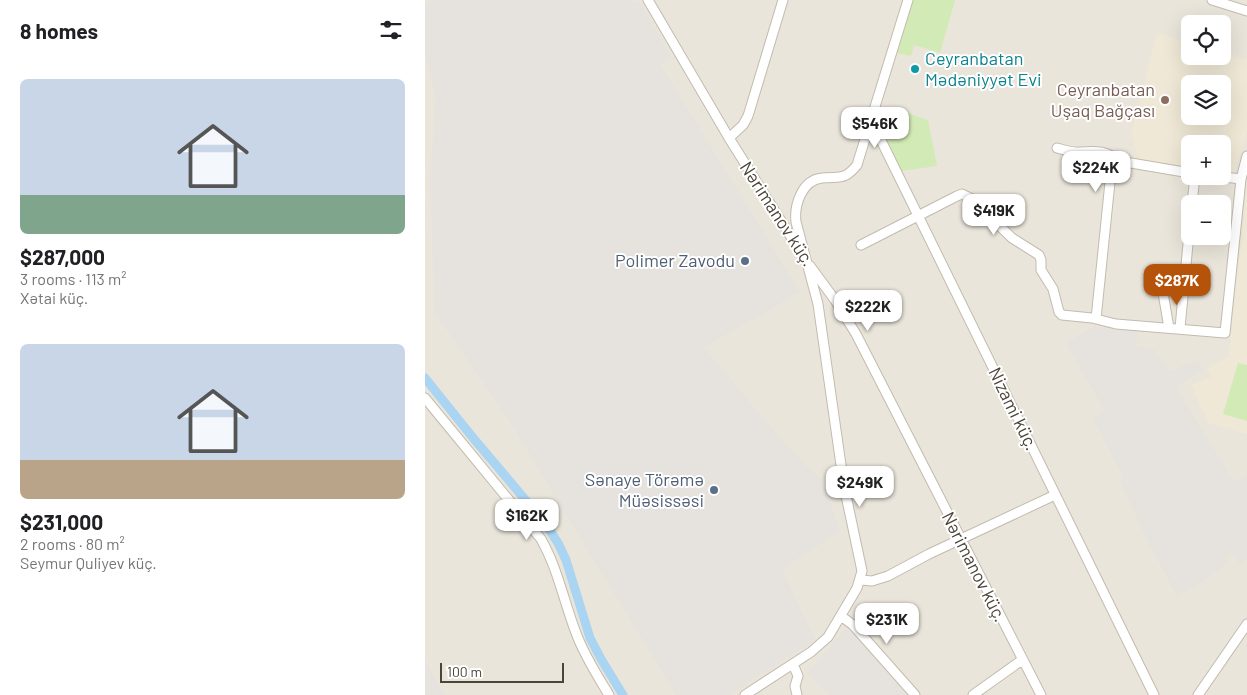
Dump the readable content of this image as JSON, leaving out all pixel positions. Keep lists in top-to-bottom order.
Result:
{
  "streets": {
    "street": ["Nərimanov küç.", "Nizami küç."]
  },
  "places": [
    "Ceyranbatan Mədəniyyət Evi",
    "Ceyranbatan Uşaq Bağçası",
    "Polimer Zavodu",
    "Sənaye Törəmə Müəsissəsi"
  ],
  "scale_bar": "100 m",
  "page": {
    "heading": "8 homes",
    "map_buttons": ["+", "−"],
    "list": [
      {
        "name": "$287,000",
        "note": "3 rooms · 113 m² · Xətai küç."
      },
      {
        "name": "$231,000",
        "note": "2 rooms · 80 m² · Seymur Quliyev küç."
      }
    ],
    "price": [
      "$546K",
      "$224K",
      "$419K",
      "$287K",
      "$222K",
      "$249K",
      "$162K",
      "$231K"
    ],
    "scale": "100 m"
  }
}
